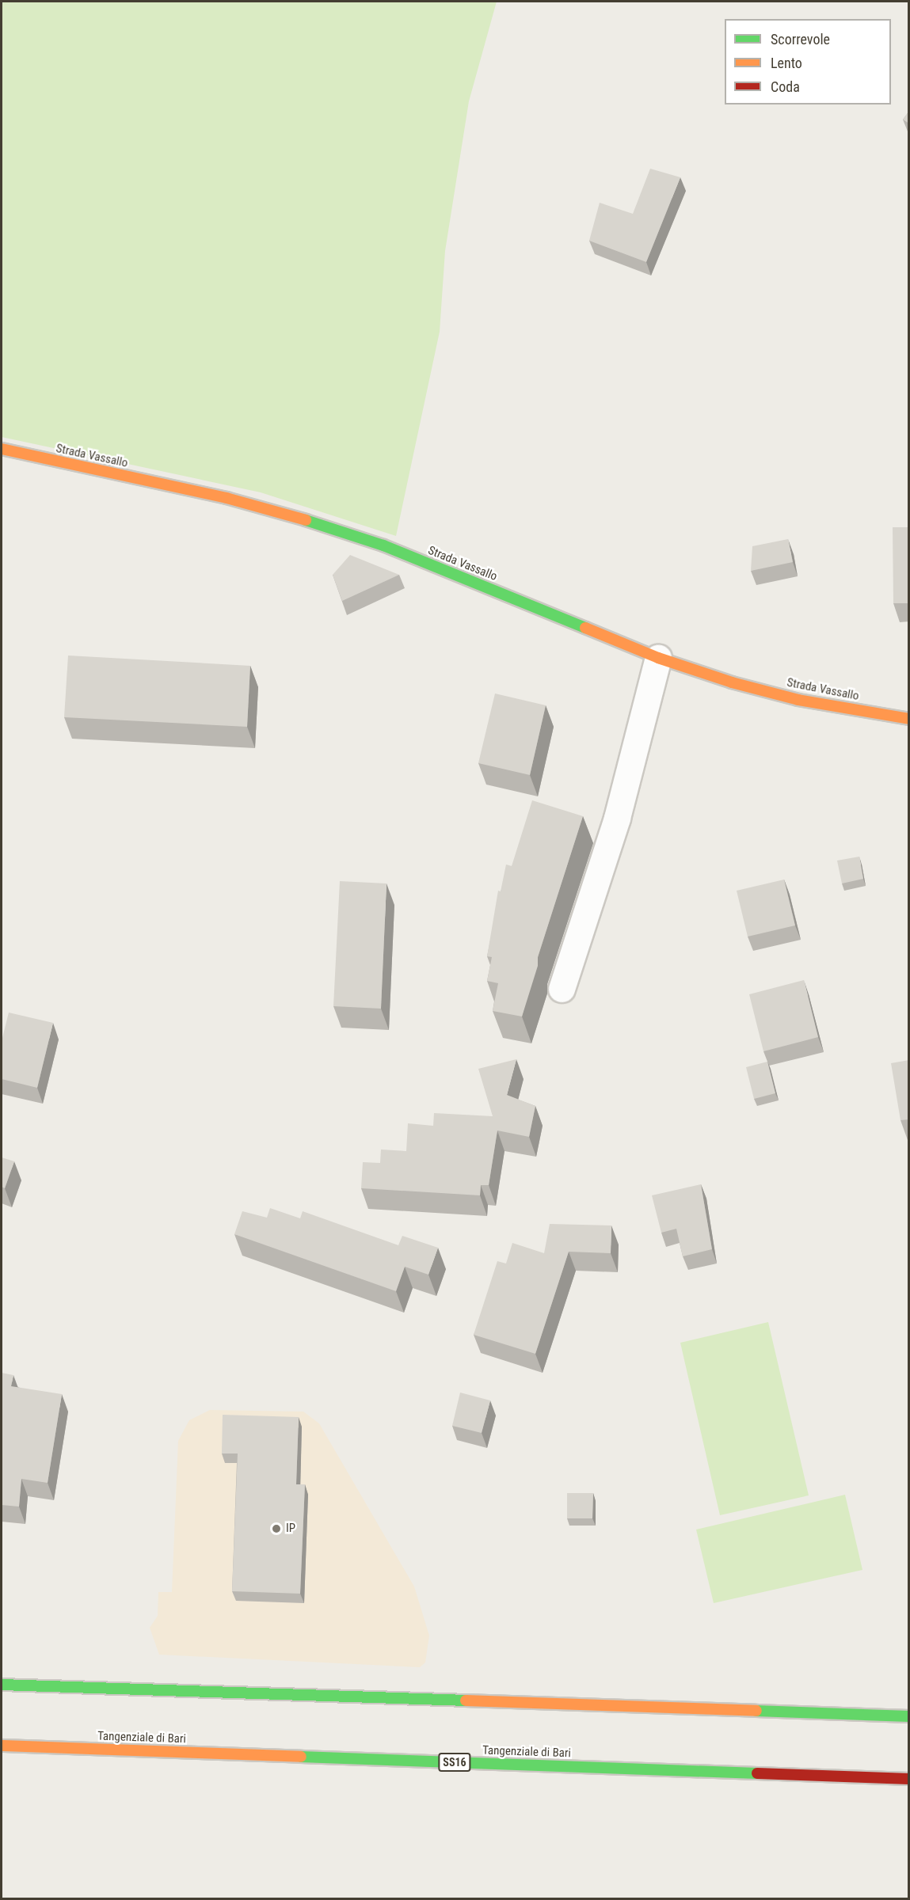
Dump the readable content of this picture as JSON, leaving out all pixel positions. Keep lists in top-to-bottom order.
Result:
{
  "streets": {
    "main road": ["Strada Vassallo", "Tangenziale di Bari", "SS16"]
  },
  "places": ["IP"],
  "legend": ["Scorrevole", "Lento", "Coda"]
}
